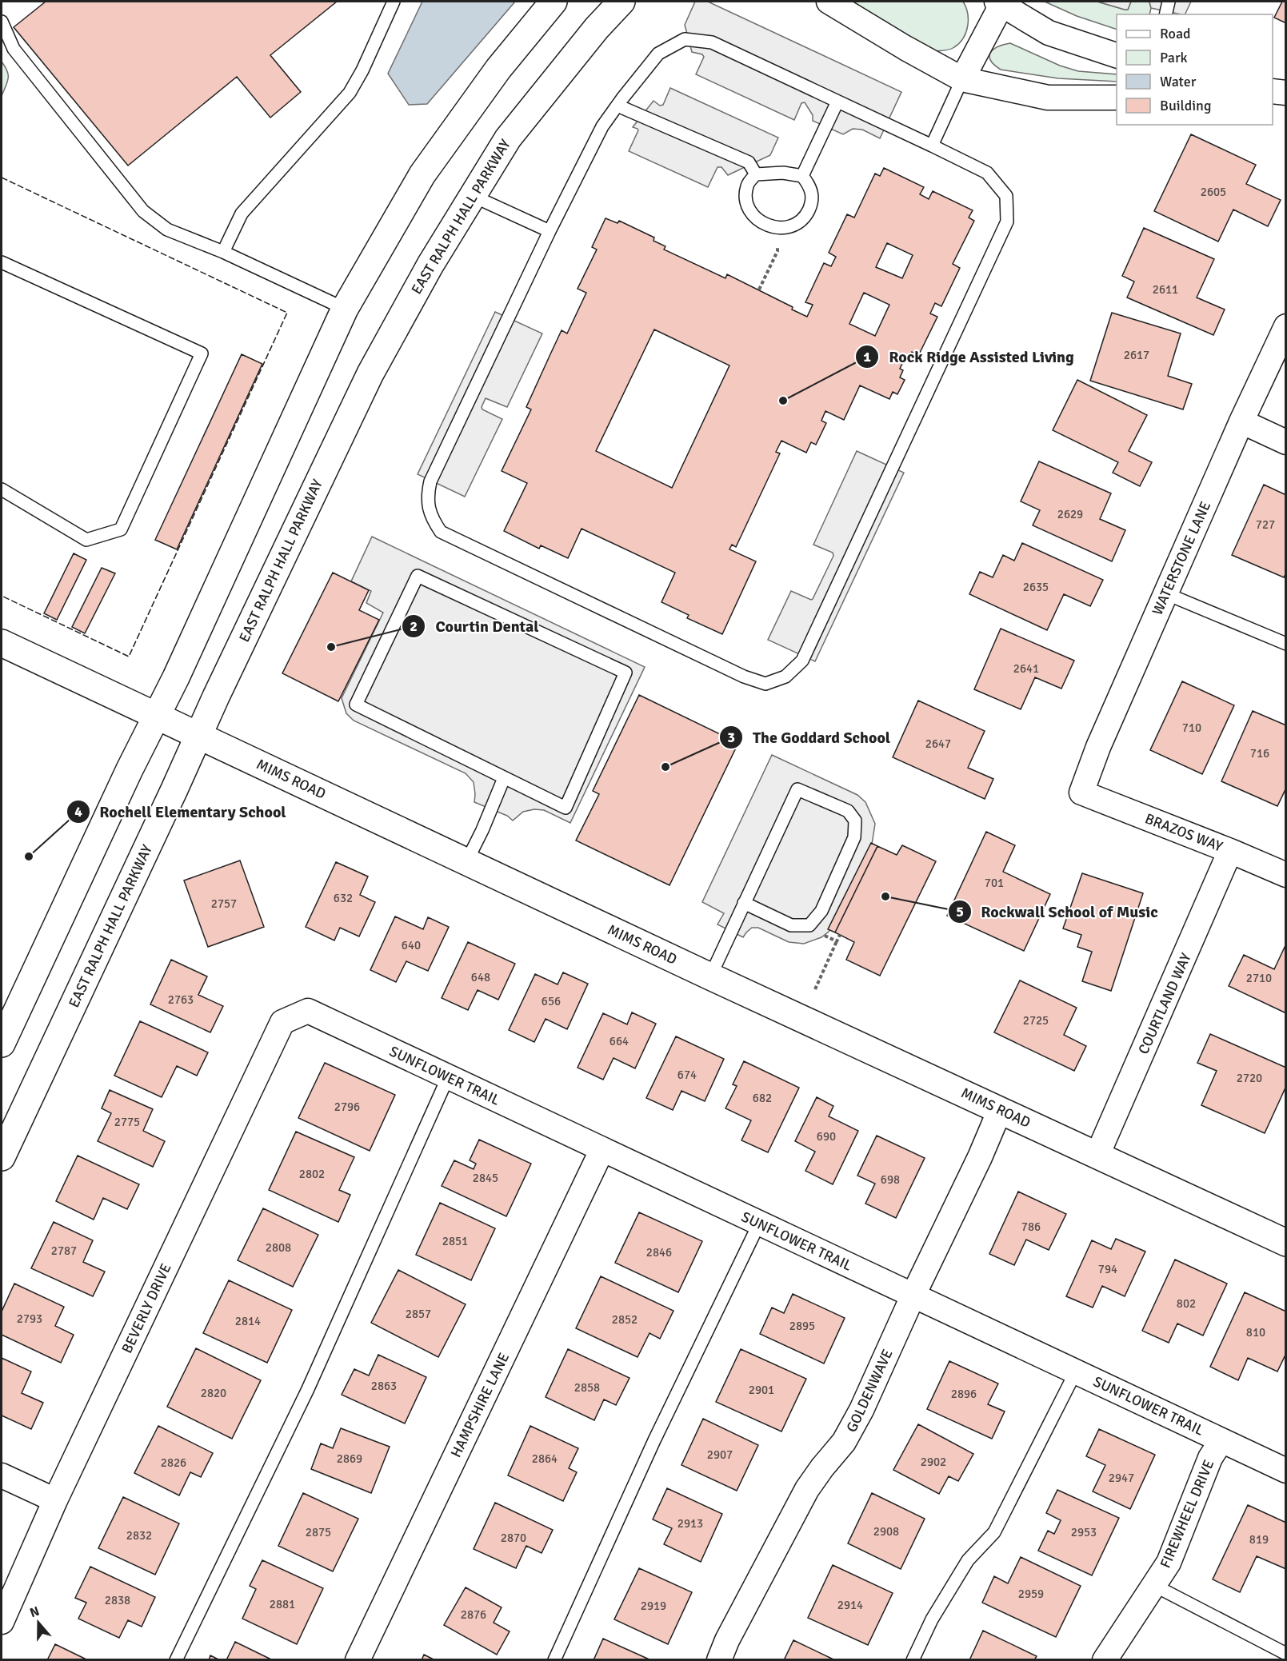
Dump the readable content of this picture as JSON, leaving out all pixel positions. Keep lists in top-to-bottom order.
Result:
{
  "streets": {
    "main road": ["EAST RALPH HALL PARKWAY", "MIMS ROAD"],
    "street": [
      "WATERSTONE LANE",
      "BRAZOS WAY",
      "COURTLAND WAY",
      "SUNFLOWER TRAIL",
      "BEVERLY DRIVE",
      "GOLDENWAVE",
      "HAMPSHIRE LANE",
      "FIREWHEEL DRIVE"
    ]
  },
  "crossings": [
    ["EAST RALPH HALL PARKWAY", "MIMS ROAD"],
    ["WATERSTONE LANE", "BRAZOS WAY"],
    ["MIMS ROAD", "COURTLAND WAY"],
    ["MIMS ROAD", "GOLDENWAVE"],
    ["BRAZOS WAY", "COURTLAND WAY"],
    ["SUNFLOWER TRAIL", "BEVERLY DRIVE"],
    ["SUNFLOWER TRAIL", "GOLDENWAVE"],
    ["SUNFLOWER TRAIL", "HAMPSHIRE LANE"],
    ["SUNFLOWER TRAIL", "FIREWHEEL DRIVE"]
  ],
  "places": [
    "Rock Ridge Assisted Living",
    "Courtin Dental",
    "The Goddard School",
    "Rochell Elementary School",
    "Rockwall School of Music"
  ],
  "house_numbers": [
    "2605",
    "2611",
    "2617",
    "2629",
    "727",
    "2635",
    "2641",
    "710",
    "2647",
    "716",
    "701",
    "632",
    "2757",
    "640",
    "648",
    "2710",
    "2763",
    "656",
    "2725",
    "664",
    "674",
    "2720",
    "682",
    "2796",
    "2775",
    "690",
    "2802",
    "2845",
    "698",
    "786",
    "2851",
    "2808",
    "2787",
    "2846",
    "794",
    "802",
    "2857",
    "2793",
    "2852",
    "2814",
    "2895",
    "810",
    "2863",
    "2858",
    "2901",
    "2820",
    "2896",
    "2907",
    "2869",
    "2864",
    "2902",
    "2826",
    "2947",
    "2913",
    "2908",
    "2875",
    "2953",
    "2832",
    "2870",
    "819",
    "2959",
    "2838",
    "2881",
    "2914",
    "2919",
    "2876"
  ],
  "legend": [
    "Road",
    "Park",
    "Water",
    "Building"
  ],
  "north": "top"
}
